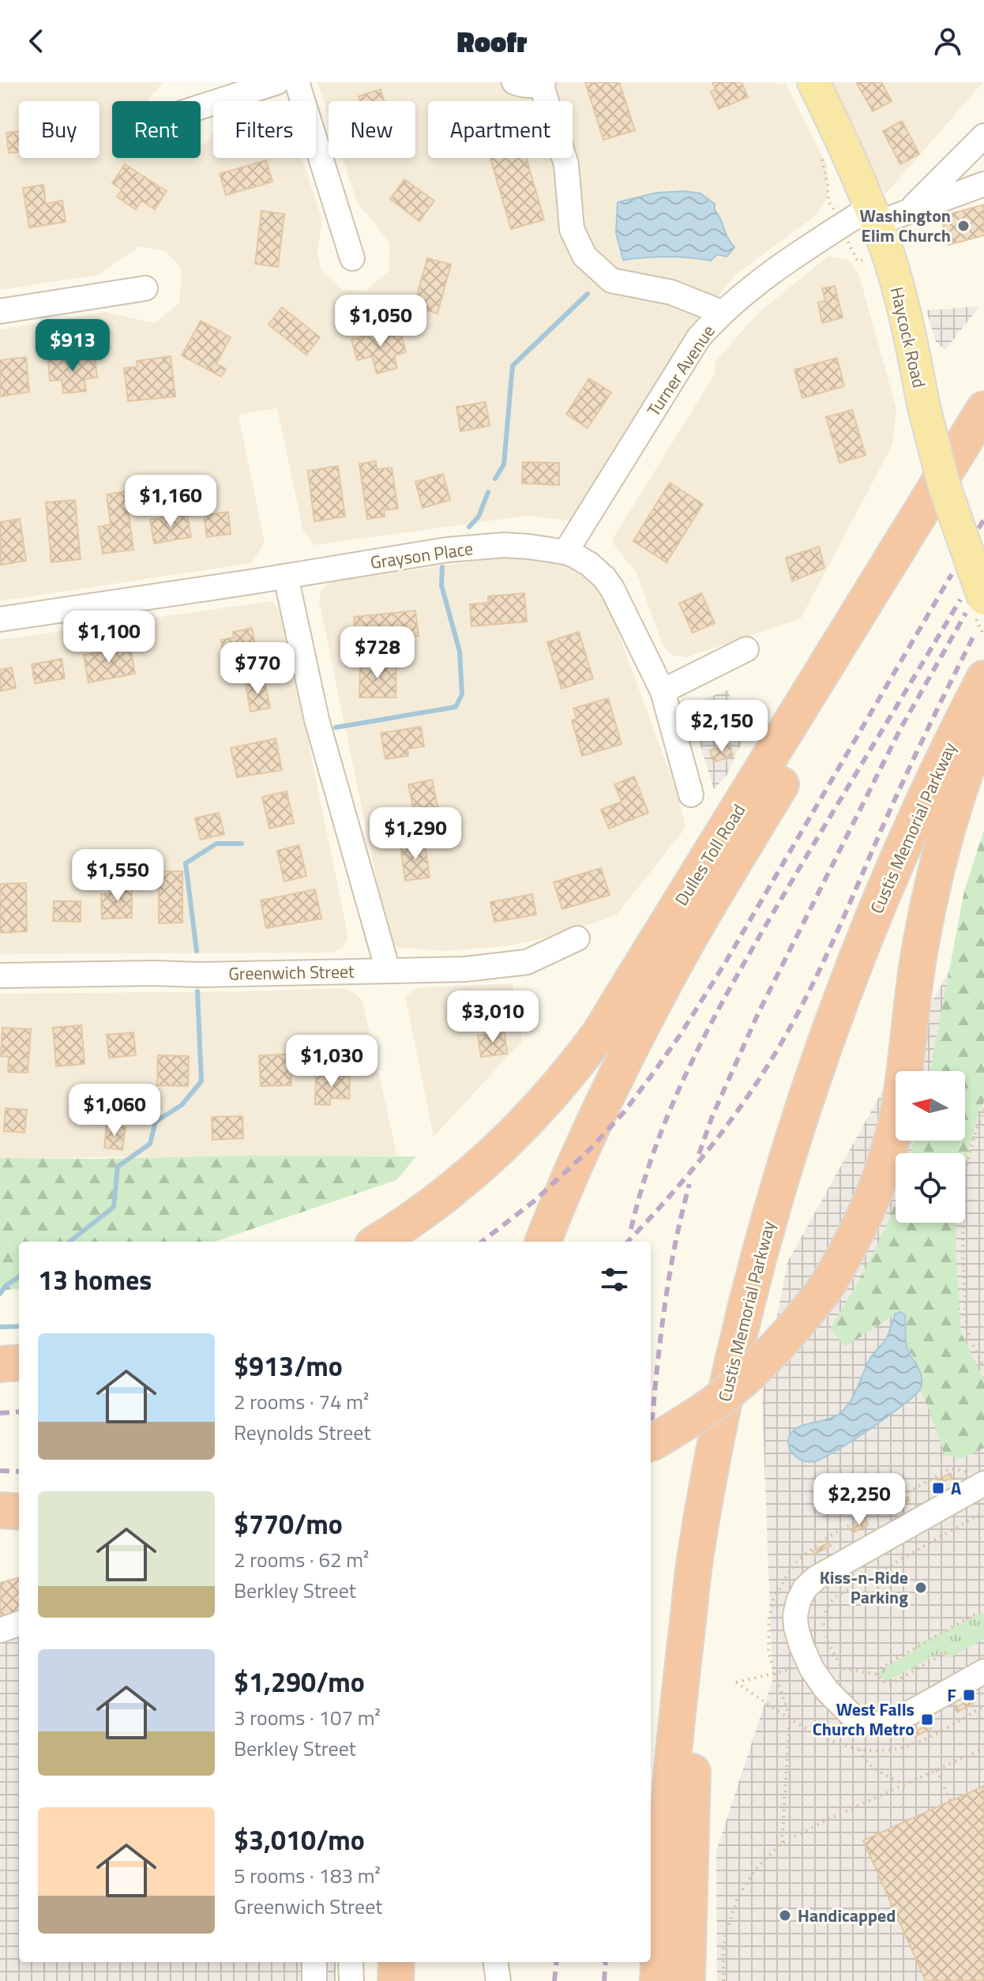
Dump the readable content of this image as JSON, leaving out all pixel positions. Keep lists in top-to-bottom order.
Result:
{
  "streets": {
    "highway": ["Custis Memorial Parkway", "Dulles Toll Road"],
    "main road": ["Haycock Road"],
    "street": ["Turner Avenue", "Grayson Place", "Greenwich Street"]
  },
  "crossings": [
    ["Haycock Road", "Turner Avenue"],
    ["Turner Avenue", "Grayson Place"]
  ],
  "places": {
    "other": ["Washington Elim Church", "Kiss-n-Ride Parking", "Handicapped"],
    "transit": ["A", "F", "West Falls Church Metro"]
  },
  "north": "left",
  "page": {
    "header": "Roofr",
    "chip": [
      "Buy",
      "Rent",
      "Filters",
      "New",
      "Apartment"
    ],
    "price": [
      "$1,050",
      "$913",
      "$1,160",
      "$1,100",
      "$728",
      "$770",
      "$2,150",
      "$1,290",
      "$1,550",
      "$3,010",
      "$1,030",
      "$1,060",
      "$2,250"
    ],
    "heading": "13 homes",
    "list": [
      {
        "name": "$913/mo",
        "note": "2 rooms · 74 m² · Reynolds Street"
      },
      {
        "name": "$770/mo",
        "note": "2 rooms · 62 m² · Berkley Street"
      },
      {
        "name": "$1,290/mo",
        "note": "3 rooms · 107 m² · Berkley Street"
      },
      {
        "name": "$3,010/mo",
        "note": "5 rooms · 183 m² · Greenwich Street"
      }
    ]
  }
}
